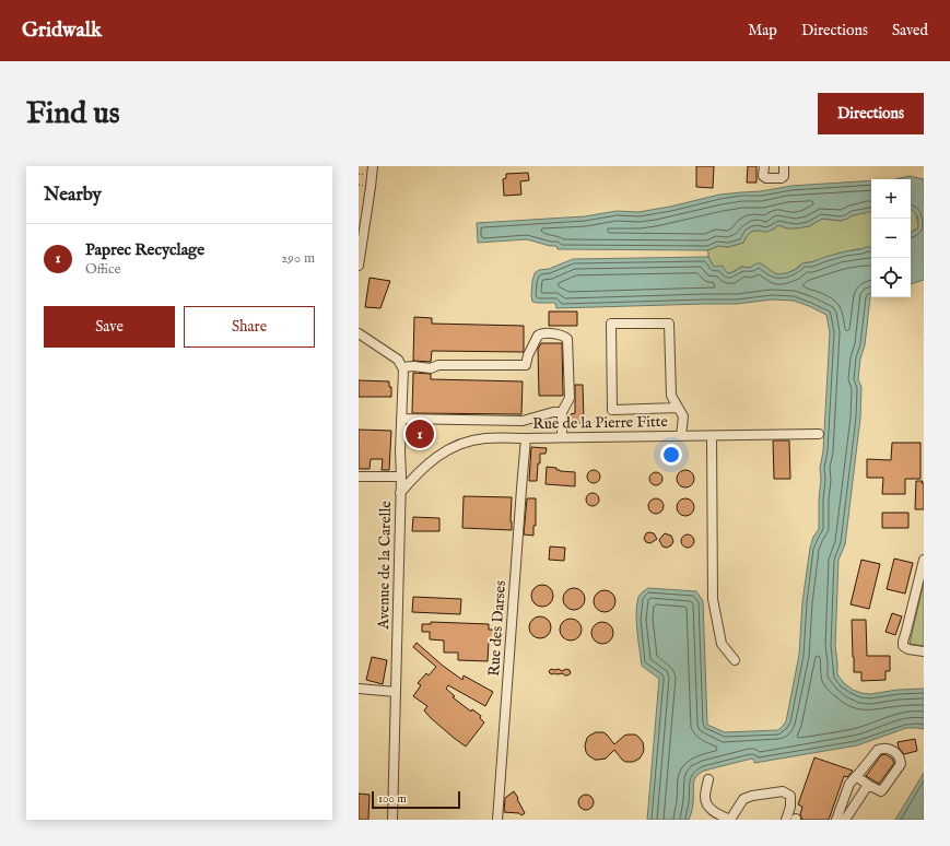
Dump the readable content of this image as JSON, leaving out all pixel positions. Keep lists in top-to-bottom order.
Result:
{
  "streets": {
    "street": ["Rue de la Pierre Fitte", "Avenue de la Carelle", "Rue des Darses"]
  },
  "crossings": [
    ["Rue de la Pierre Fitte", "Avenue de la Carelle"],
    ["Rue de la Pierre Fitte", "Rue des Darses"]
  ],
  "scale_bar": "100 m",
  "page": {
    "header": "Gridwalk",
    "nav": ["Map", "Directions", "Saved"],
    "buttons": [
      "Directions",
      ["Save", "Share"]
    ],
    "title": "Find us",
    "heading": "Nearby",
    "map_buttons": ["+", "−"],
    "list": [
      {
        "mark": "1",
        "name": "Paprec Recyclage",
        "note": "Office",
        "value": "290 m"
      }
    ],
    "pins": "1",
    "scale": "100 m"
  }
}
